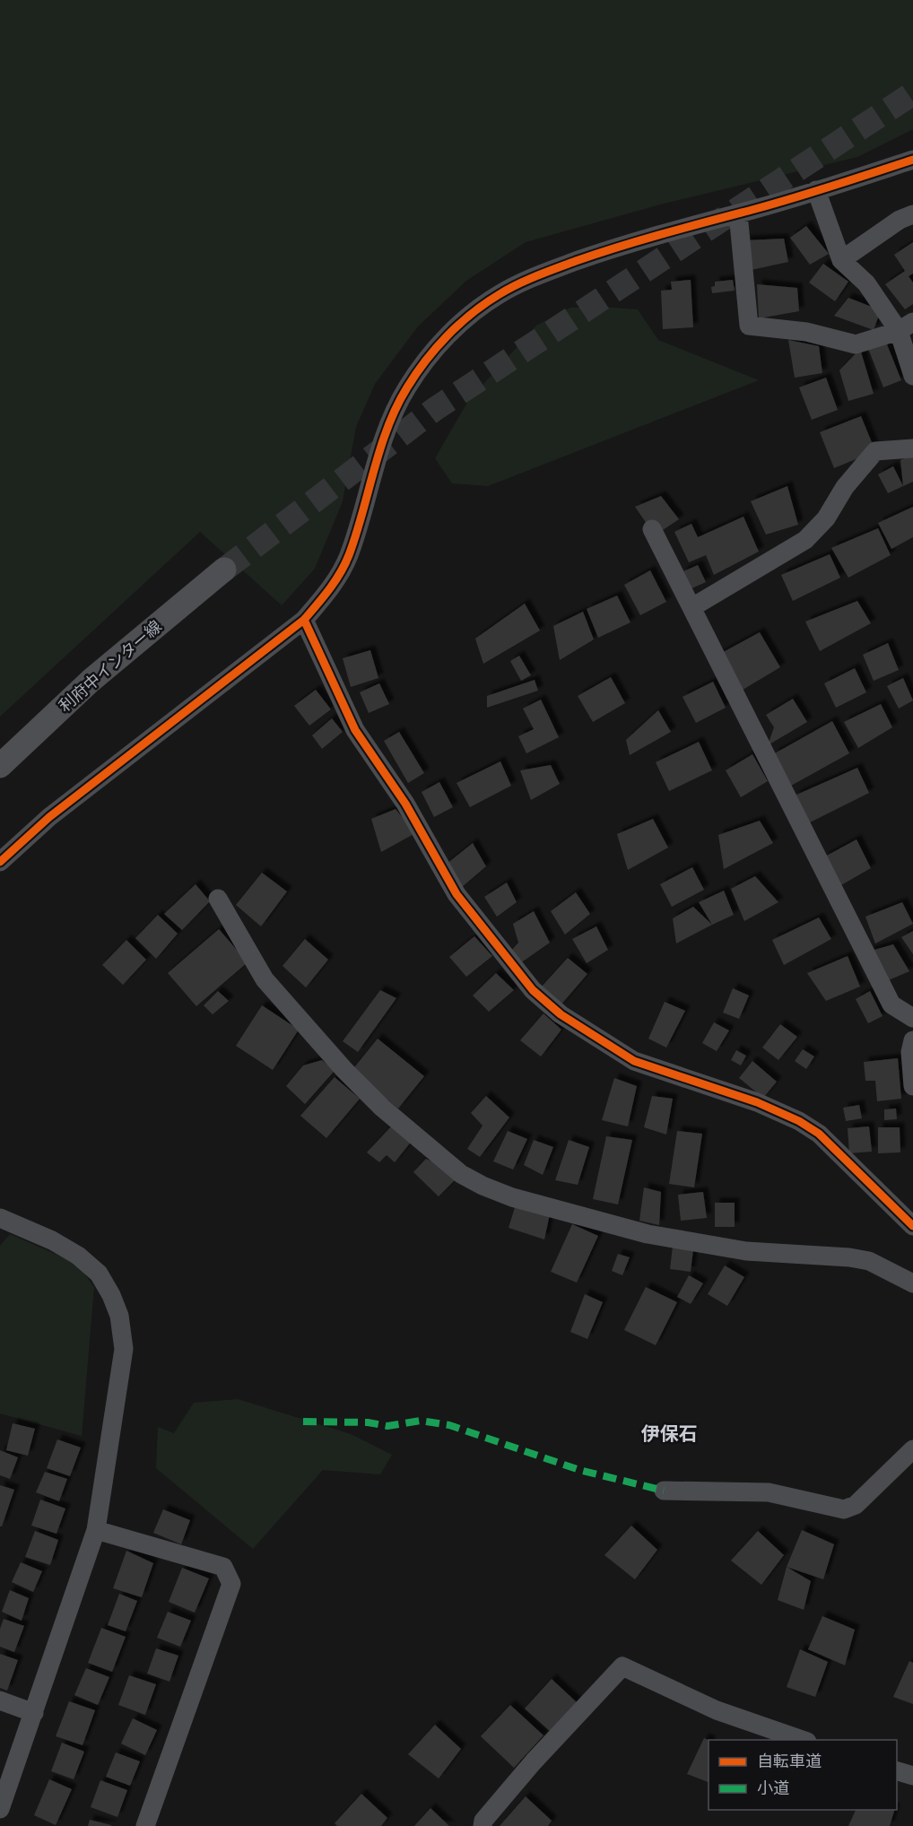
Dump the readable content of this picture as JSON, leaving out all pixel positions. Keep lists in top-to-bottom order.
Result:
{
  "streets": {
    "main road": ["利府中インター線"]
  },
  "districts": ["伊保石"],
  "legend": ["自転車道", "小道"]
}
